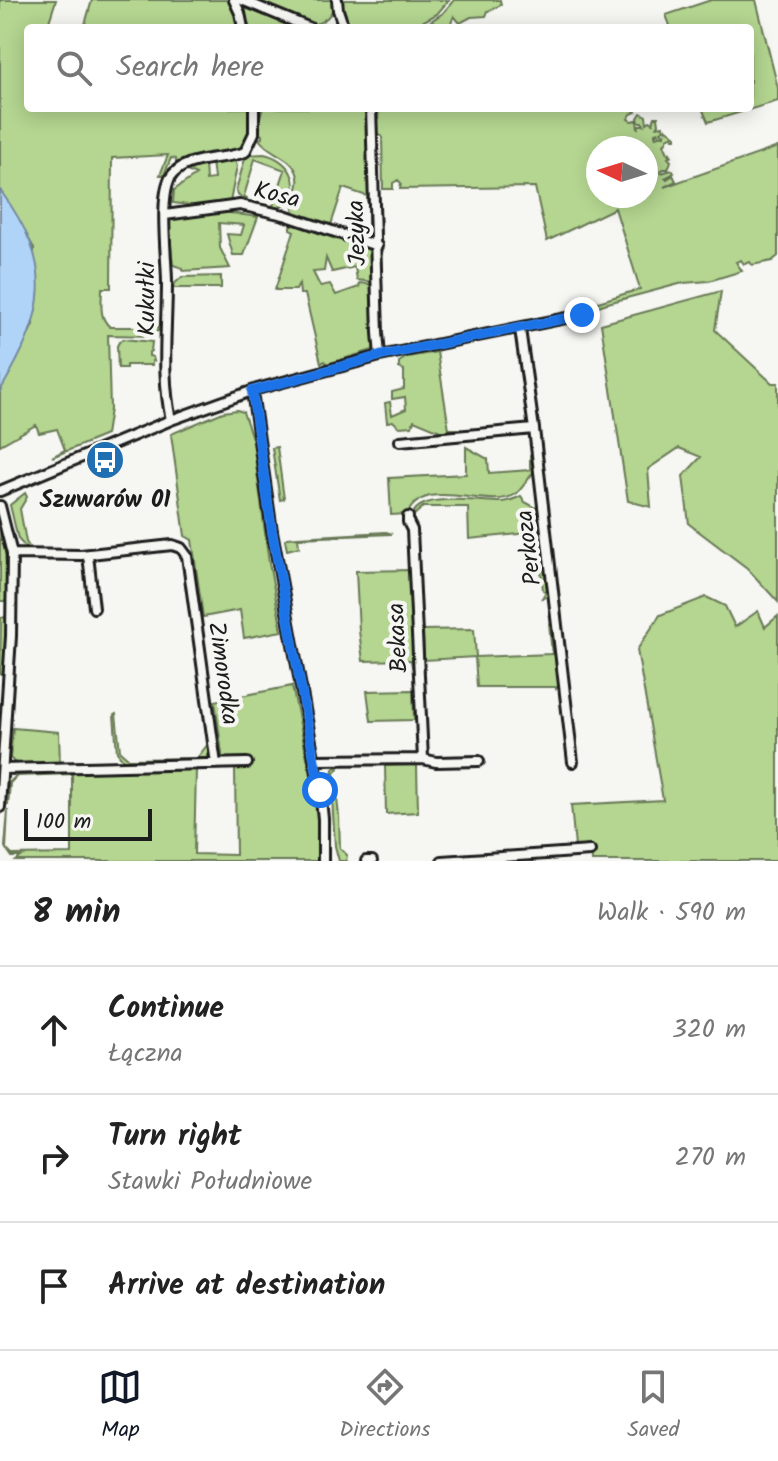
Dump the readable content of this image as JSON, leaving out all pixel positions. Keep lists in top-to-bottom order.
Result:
{
  "streets": {
    "street": [
      "Kosa",
      "Jeżyka",
      "Kukułki",
      "Perkoza",
      "Bekasa",
      "Zimorodka"
    ]
  },
  "crossings": [
    ["Kosa", "Jeżyka"],
    ["Kosa", "Kukułki"]
  ],
  "places": {
    "bus stop": ["Szuwarów 01"]
  },
  "scale_bar": "100 m",
  "north": "left",
  "page": {
    "search": "Search here",
    "scale": "100 m",
    "heading": ["8 min", "Walk · 590 m"],
    "list": [
      ["Continue", "Łączna", "320 m"],
      ["Turn right", "Stawki Południowe", "270 m"],
      "Arrive at destination"
    ],
    "nav": ["Map", "Directions", "Saved"]
  }
}
